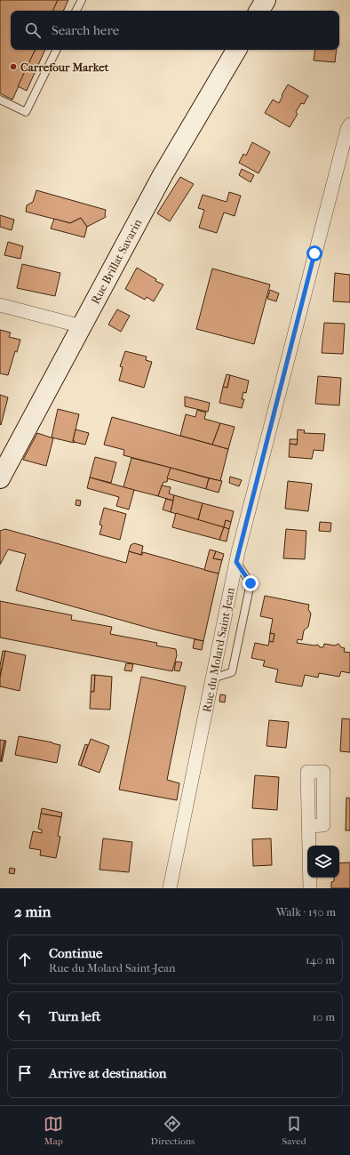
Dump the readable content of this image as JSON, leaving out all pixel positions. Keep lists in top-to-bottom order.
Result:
{
  "streets": {
    "main road": ["Rue Brillat Savarin"],
    "street": ["Rue du Molard Saint-Jean"]
  },
  "places": ["Carrefour Market"],
  "page": {
    "search": "Search here",
    "heading": ["2 min", "Walk · 150 m"],
    "list": [
      ["Continue", "Rue du Molard Saint-Jean", "140 m"],
      ["Turn left", "10 m"],
      "Arrive at destination"
    ],
    "nav": ["Map", "Directions", "Saved"]
  }
}
